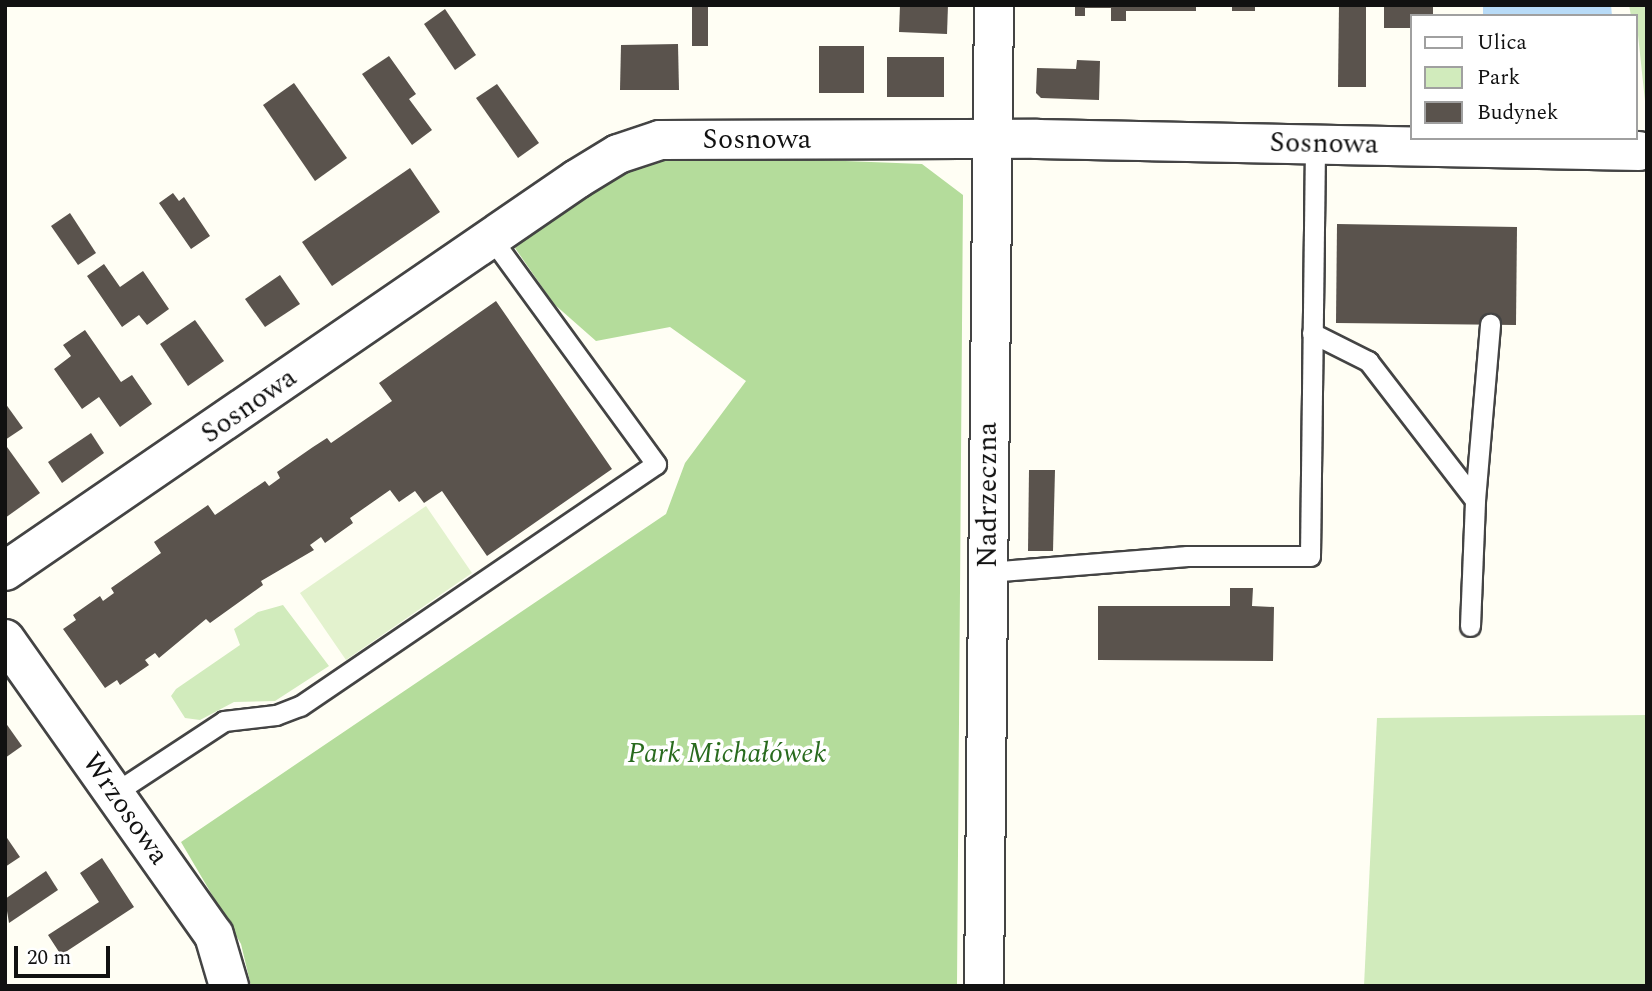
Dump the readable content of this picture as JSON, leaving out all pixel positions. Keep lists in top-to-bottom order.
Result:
{
  "streets": {
    "street": ["Sosnowa", "Nadrzeczna", "Wrzosowa"]
  },
  "crossings": [
    ["Sosnowa", "Nadrzeczna"]
  ],
  "parks": ["Park Michałówek"],
  "legend": ["Ulica", "Park", "Budynek"],
  "scale_bar": "20 m"
}
